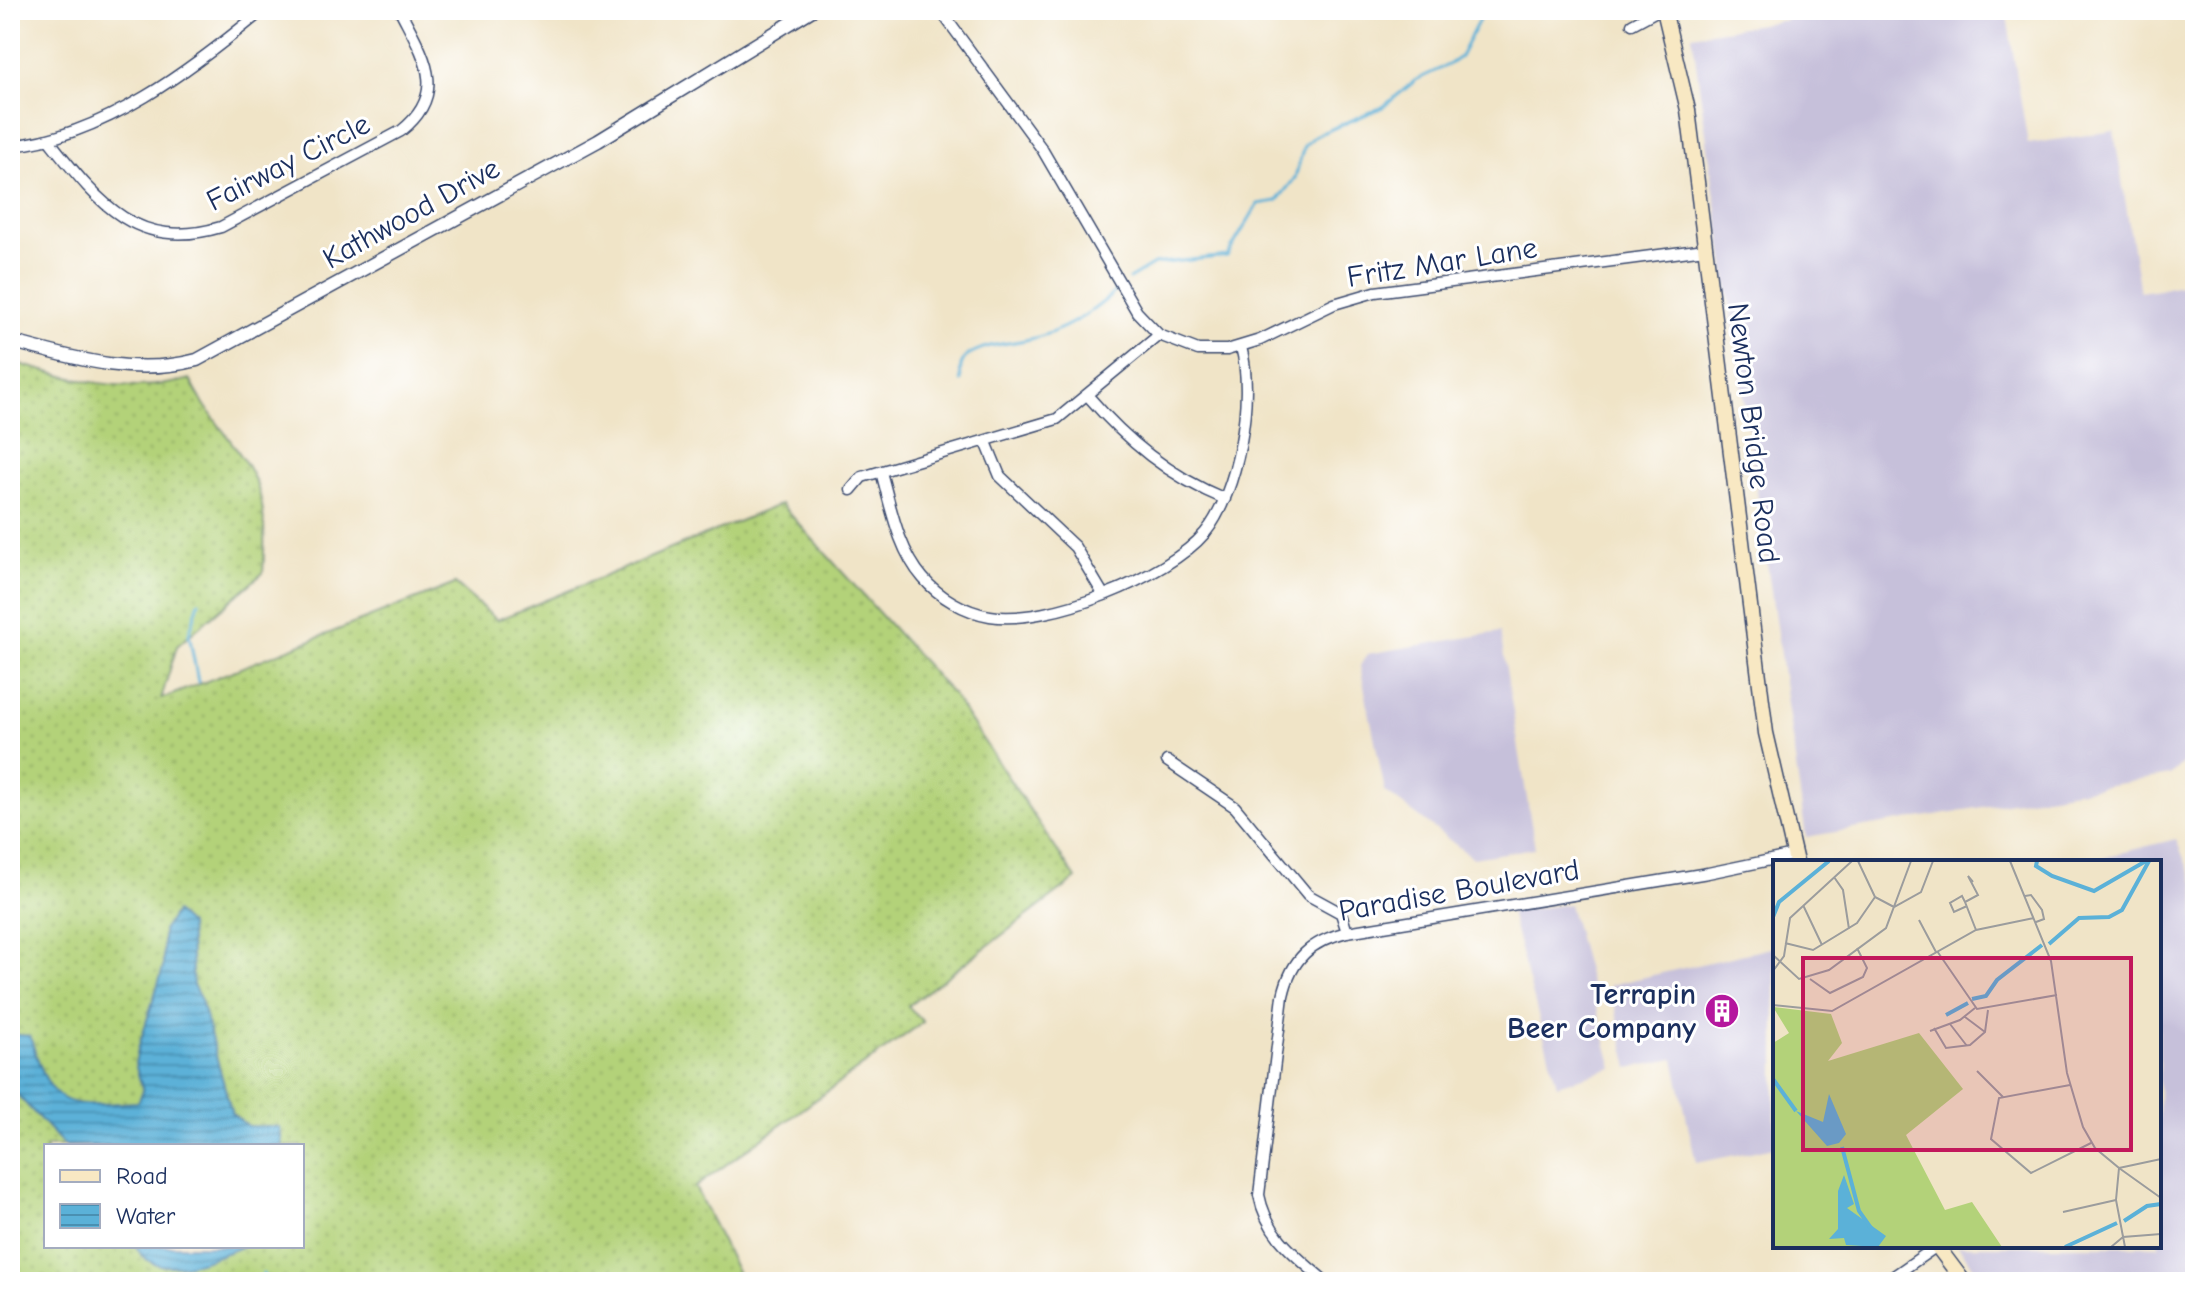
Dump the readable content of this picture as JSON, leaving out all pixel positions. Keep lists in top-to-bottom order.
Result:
{
  "streets": {
    "main road": ["Newton Bridge Road"],
    "street": [
      "Fairway Circle",
      "Kathwood Drive",
      "Fritz Mar Lane",
      "Paradise Boulevard"
    ]
  },
  "crossings": [
    ["Fritz Mar Lane", "Newton Bridge Road"]
  ],
  "places": {
    "building": ["Terrapin Beer Company"]
  },
  "legend": ["Road", "Water"]
}
